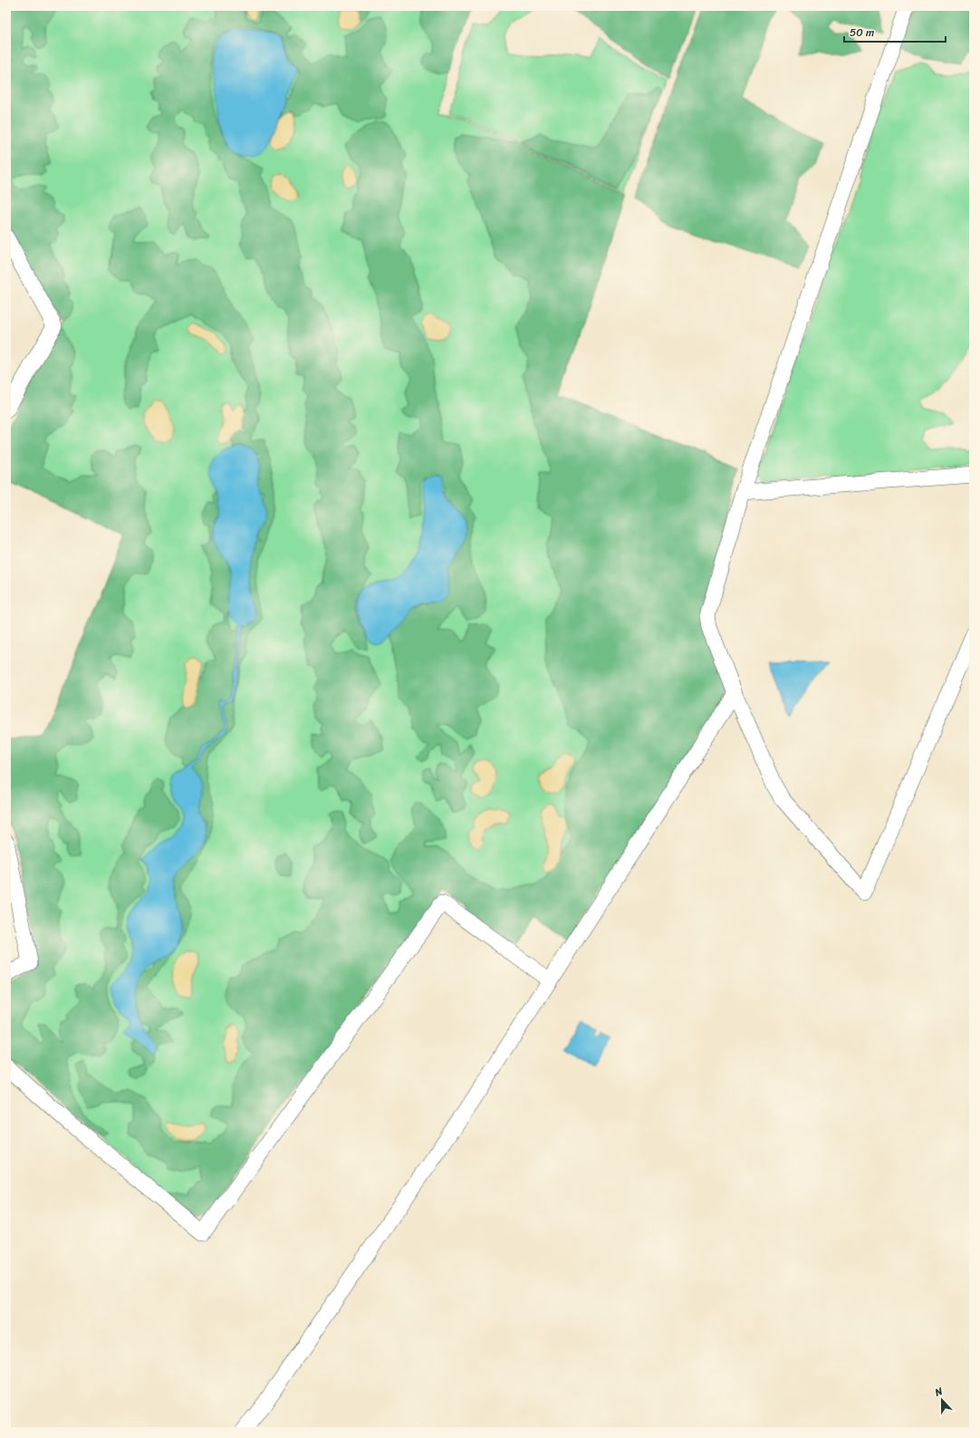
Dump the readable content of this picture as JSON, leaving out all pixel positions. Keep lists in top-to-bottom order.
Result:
{
  "scale_bar": "50 m",
  "north": "top"
}
